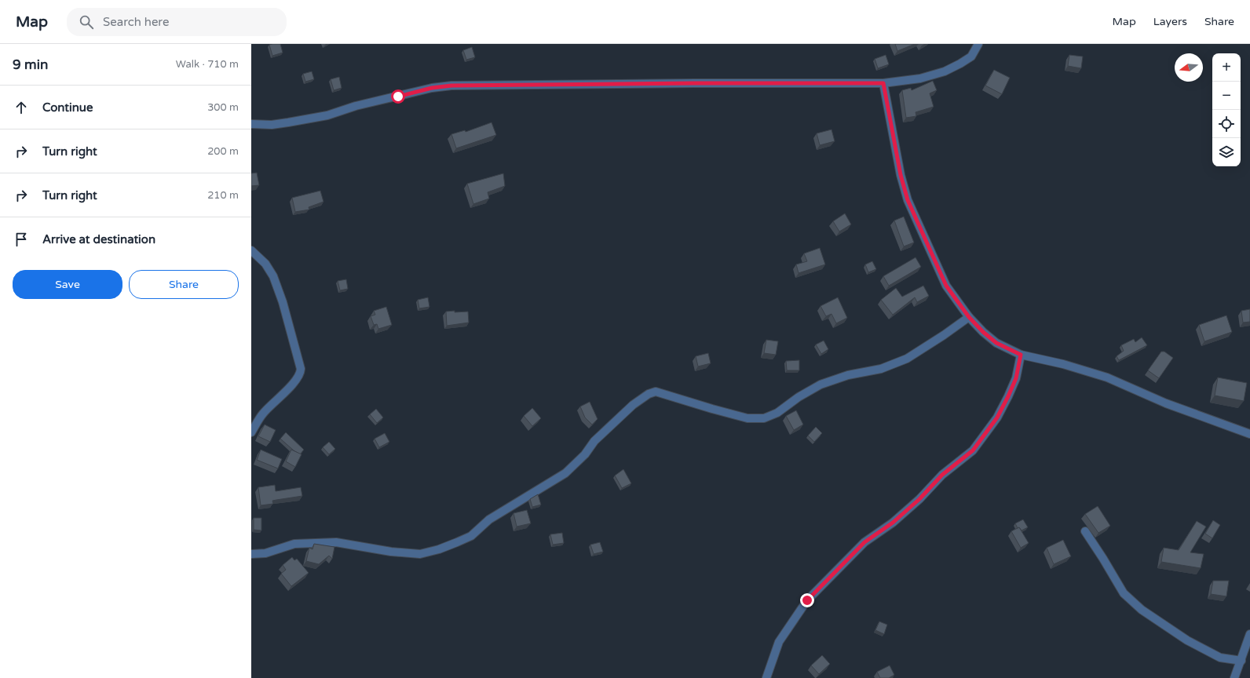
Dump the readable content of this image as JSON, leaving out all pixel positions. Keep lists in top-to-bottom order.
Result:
{
  "north": "left",
  "page": {
    "header": "Map",
    "search": "Search here",
    "nav": ["Map", "Layers", "Share"],
    "heading": ["9 min", "Walk · 710 m"],
    "map_buttons": ["+", "−"],
    "list": [
      ["Continue", "300 m"],
      ["Turn right", "200 m"],
      ["Turn right", "210 m"],
      "Arrive at destination"
    ],
    "buttons": ["Save", "Share"]
  }
}
